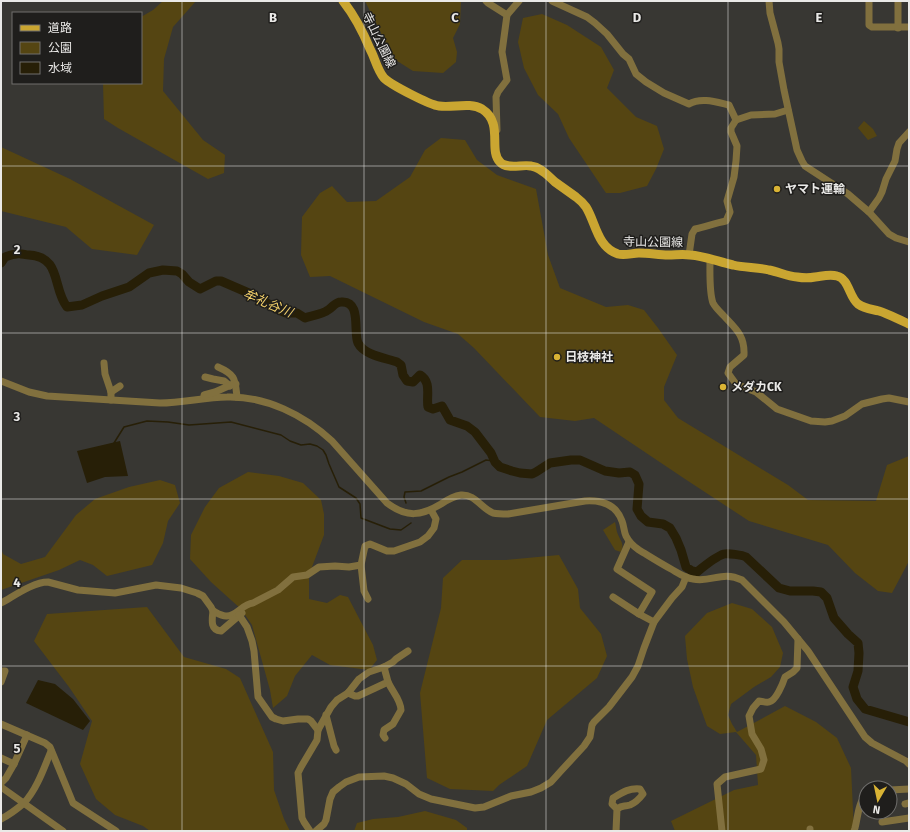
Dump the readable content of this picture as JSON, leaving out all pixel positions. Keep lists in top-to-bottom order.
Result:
{
  "streets": {
    "main road": ["寺山公園線"]
  },
  "water": ["牟礼谷川"],
  "places": ["ヤマト運輸", "日枝神社", "メダカCK"],
  "legend": ["道路", "公園", "水域"],
  "north": "bottom",
  "grid": {
    "columns": [
      "B",
      "C",
      "D",
      "E"
    ],
    "rows": [
      "2",
      "3",
      "4",
      "5"
    ]
  }
}
